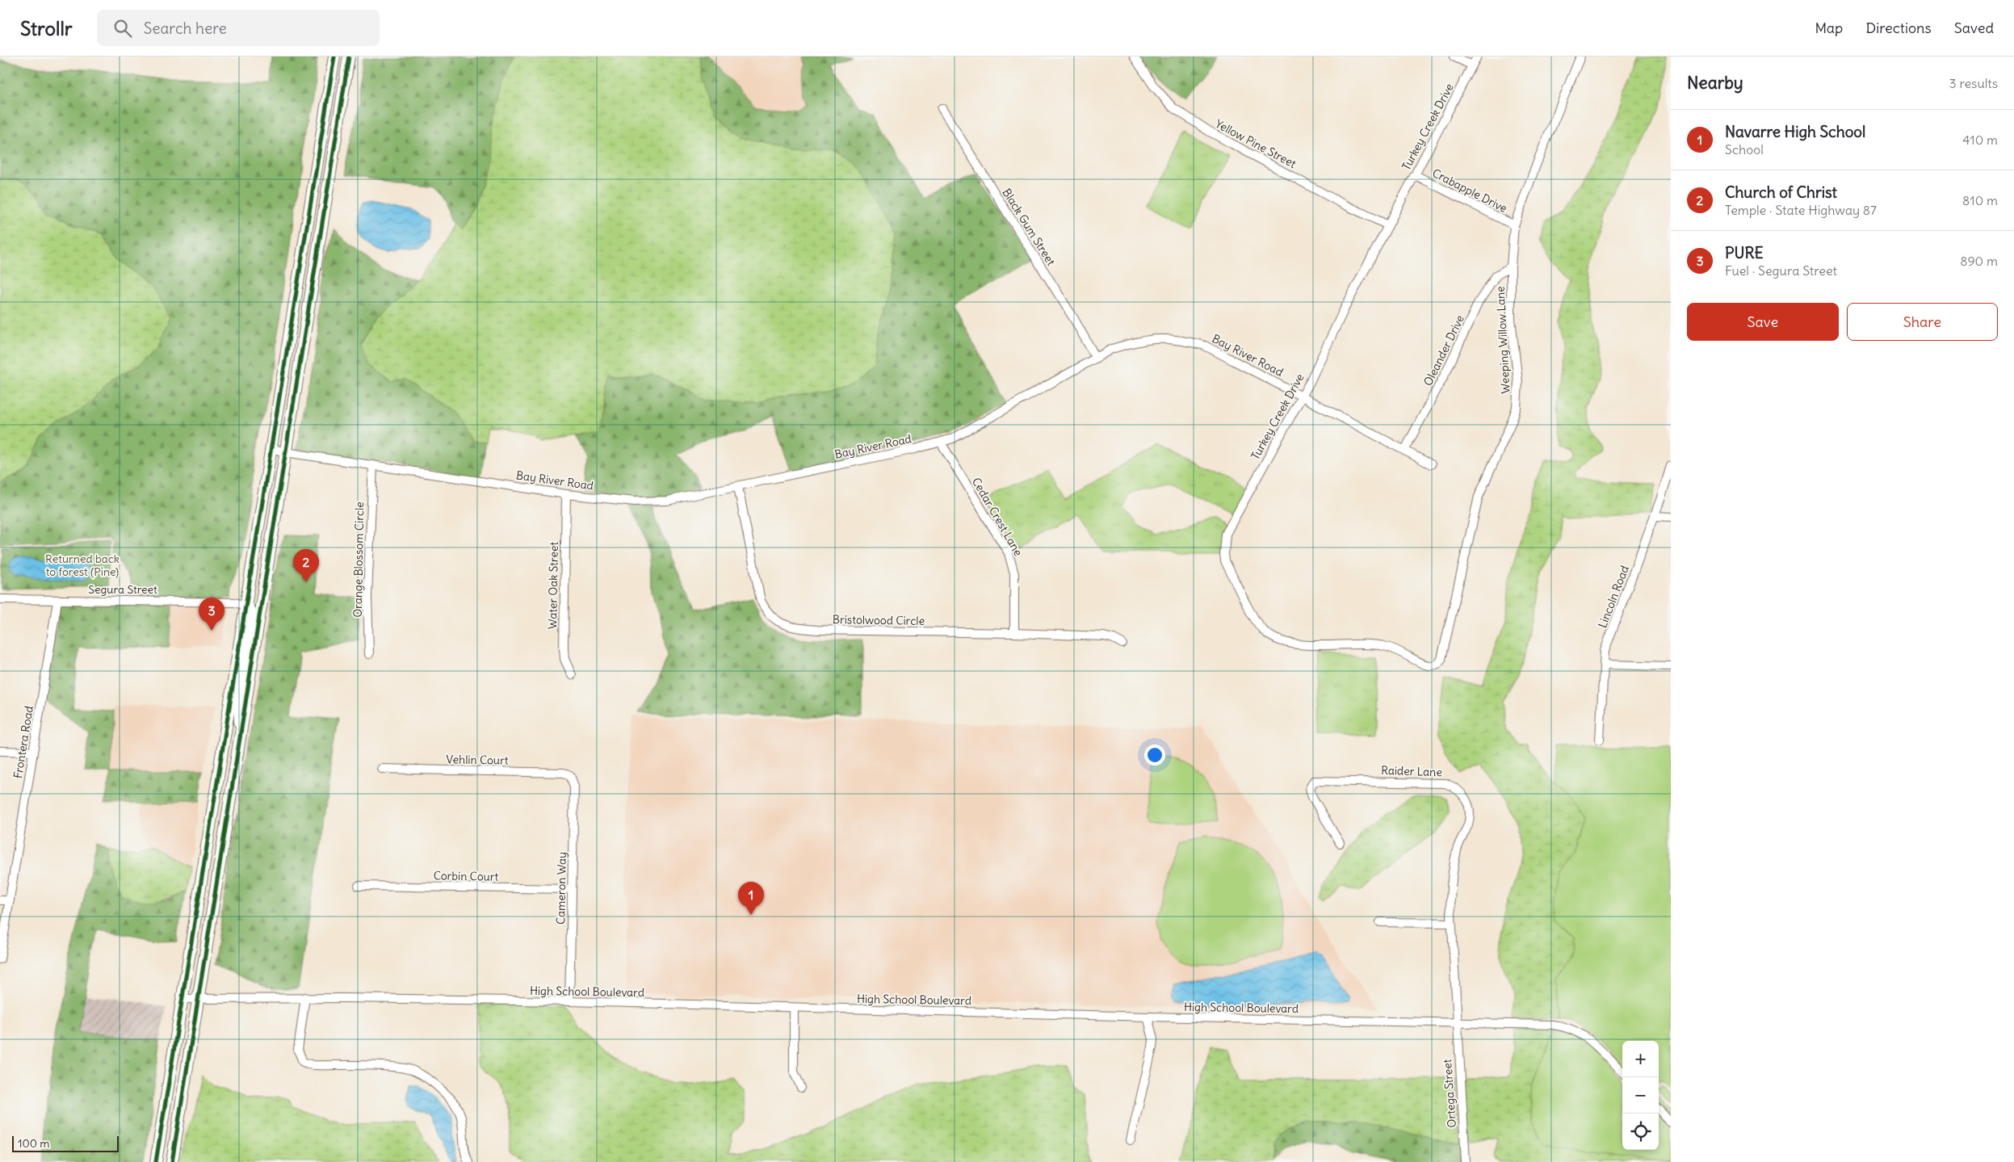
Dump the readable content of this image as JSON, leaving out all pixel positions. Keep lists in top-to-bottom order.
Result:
{
  "streets": {
    "street": [
      "Turkey Creek Drive",
      "Yellow Pine Street",
      "Crabapple Drive",
      "Black Gum Street",
      "Weeping Willow Lane",
      "Oleander Drive",
      "Bay River Road",
      "Cedar Crest Lane",
      "Orange Blossom Circle",
      "Water Oak Street",
      "Segura Street",
      "Lincoln Road",
      "Bristolwood Circle",
      "Frontera Road",
      "Vehlin Court",
      "Raider Lane",
      "Corbin Court",
      "Cameron Way",
      "High School Boulevard",
      "Ortega Street"
    ]
  },
  "crossings": [
    ["Turkey Creek Drive", "Yellow Pine Street"],
    ["Turkey Creek Drive", "Crabapple Drive"],
    ["Turkey Creek Drive", "Weeping Willow Lane"],
    ["Turkey Creek Drive", "Bay River Road"],
    ["Crabapple Drive", "Weeping Willow Lane"],
    ["Black Gum Street", "Bay River Road"],
    ["Weeping Willow Lane", "Oleander Drive"],
    ["Oleander Drive", "Bay River Road"],
    ["Bay River Road", "Cedar Crest Lane"],
    ["Bay River Road", "Orange Blossom Circle"],
    ["Bay River Road", "Water Oak Street"],
    ["Bay River Road", "Bristolwood Circle"],
    ["Cedar Crest Lane", "Bristolwood Circle"],
    ["Segura Street", "Frontera Road"],
    ["Vehlin Court", "Cameron Way"],
    ["Raider Lane", "High School Boulevard"],
    ["Raider Lane", "Ortega Street"],
    ["Corbin Court", "Cameron Way"],
    ["Cameron Way", "High School Boulevard"],
    ["High School Boulevard", "Ortega Street"]
  ],
  "parks": ["Returned back to forest (Pine)"],
  "scale_bar": "100 m",
  "page": {
    "header": "Strollr",
    "search": "Search here",
    "nav": ["Map", "Directions", "Saved"],
    "heading": ["Nearby", "3 results"],
    "list": [
      {
        "mark": "1",
        "name": "Navarre High School",
        "note": "School",
        "value": "410 m"
      },
      {
        "mark": "2",
        "name": "Church of Christ",
        "note": "Temple · State Highway 87",
        "value": "810 m"
      },
      {
        "mark": "3",
        "name": "PURE",
        "note": "Fuel · Segura Street",
        "value": "890 m"
      }
    ],
    "buttons": ["Save", "Share"],
    "pins": ["2", "3", "1"],
    "map_buttons": ["+", "−"],
    "scale": "100 m"
  }
}
